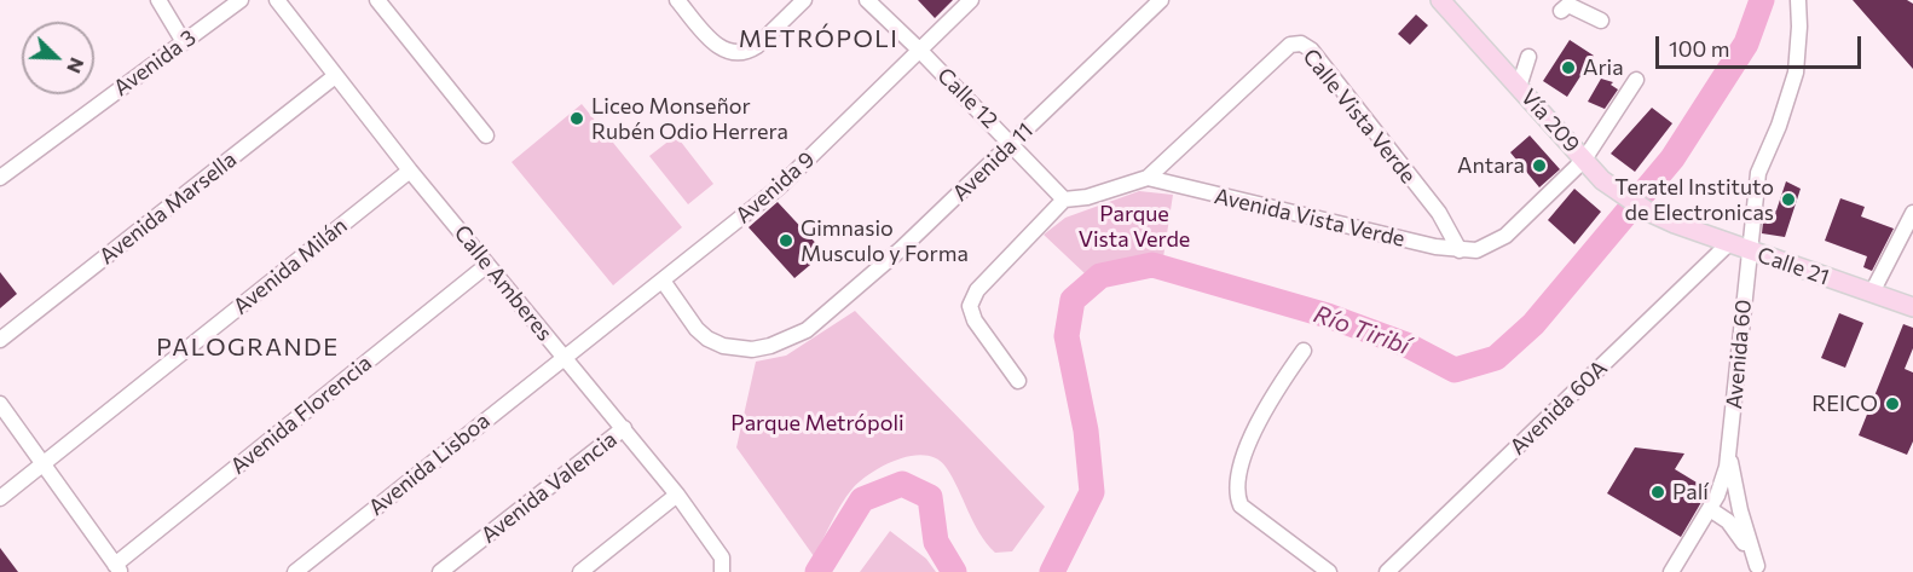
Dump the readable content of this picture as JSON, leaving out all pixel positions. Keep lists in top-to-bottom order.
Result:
{
  "streets": {
    "main road": ["Vía 209", "Calle 21"],
    "street": [
      "Avenida 3",
      "Calle 12",
      "Calle Vista Verde",
      "Avenida 11",
      "Avenida 9",
      "Avenida Marsella",
      "Avenida Vista Verde",
      "Avenida Milán",
      "Calle Amberes",
      "Avenida 60",
      "Avenida 60A",
      "Avenida Florencia",
      "Avenida Lisboa",
      "Avenida Valencia"
    ]
  },
  "crossings": [
    ["Calle 12", "Avenida 11"],
    ["Calle 12", "Avenida 9"],
    ["Calle Vista Verde", "Avenida Vista Verde"],
    ["Vía 209", "Avenida Vista Verde"],
    ["Vía 209", "Calle 21"],
    ["Avenida 11", "Avenida 9"],
    ["Avenida 9", "Calle Amberes"],
    ["Avenida 9", "Avenida Lisboa"],
    ["Avenida Marsella", "Calle Amberes"],
    ["Avenida Milán", "Calle Amberes"],
    ["Calle 21", "Avenida 60"],
    ["Calle 21", "Avenida 60A"],
    ["Calle Amberes", "Avenida Florencia"],
    ["Calle Amberes", "Avenida Lisboa"],
    ["Calle Amberes", "Avenida Valencia"]
  ],
  "districts": ["METRÓPOLI", "PALOGRANDE"],
  "water": ["Río Tiribí"],
  "parks": ["Parque Vista Verde", "Parque Metrópoli"],
  "places": [
    "Aria",
    "Liceo Monseñor Rubén Odio Herrera",
    "Antara",
    "Teratel Instituto de Electronicas",
    "Gimnasio Musculo y Forma",
    "REICO",
    "Palí"
  ],
  "scale_bar": "100 m",
  "north": "bottom right"
}
